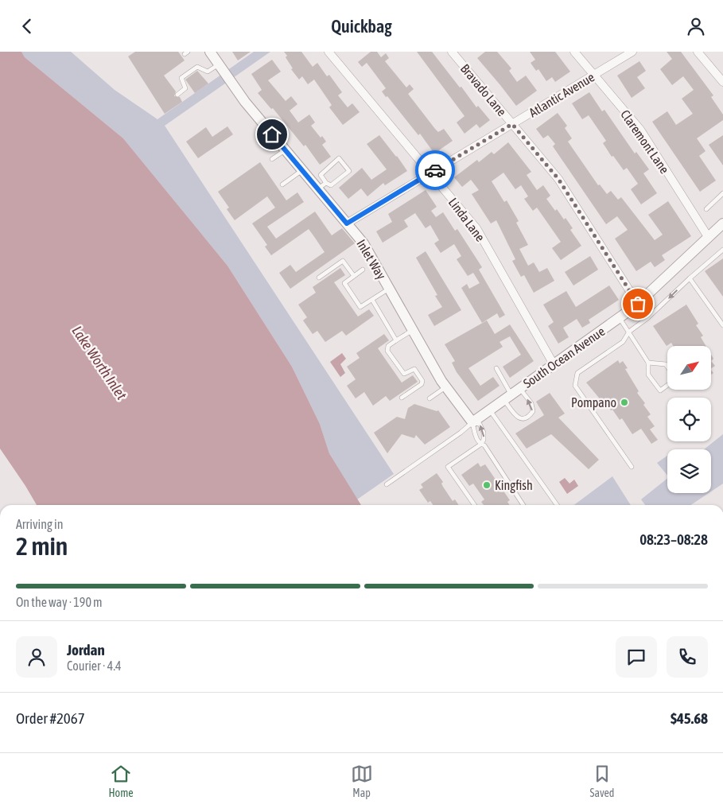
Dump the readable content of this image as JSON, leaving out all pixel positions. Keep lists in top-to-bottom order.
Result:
{
  "streets": {
    "street": [
      "Bravado Lane",
      "Atlantic Avenue",
      "Claremont Lane",
      "Linda Lane",
      "Inlet Way",
      "South Ocean Avenue"
    ]
  },
  "crossings": [
    ["Bravado Lane", "Atlantic Avenue"],
    ["Bravado Lane", "South Ocean Avenue"],
    ["Atlantic Avenue", "Claremont Lane"],
    ["Atlantic Avenue", "Linda Lane"],
    ["Atlantic Avenue", "Inlet Way"],
    ["Claremont Lane", "South Ocean Avenue"],
    ["Linda Lane", "South Ocean Avenue"],
    ["Inlet Way", "South Ocean Avenue"]
  ],
  "water": ["Lake Worth Inlet"],
  "places": ["Pompano", "Kingfish"],
  "north": "top right",
  "page": {
    "header": "Quickbag",
    "heading": ["2 min", "Arriving in", "08:23–08:28"],
    "panel": [
      "Jordan",
      "Courier · 4.4",
      "Order #2067",
      "$45.68"
    ],
    "bar": "On the way · 190 m",
    "tabs": ["Home", "Map", "Saved"]
  }
}
